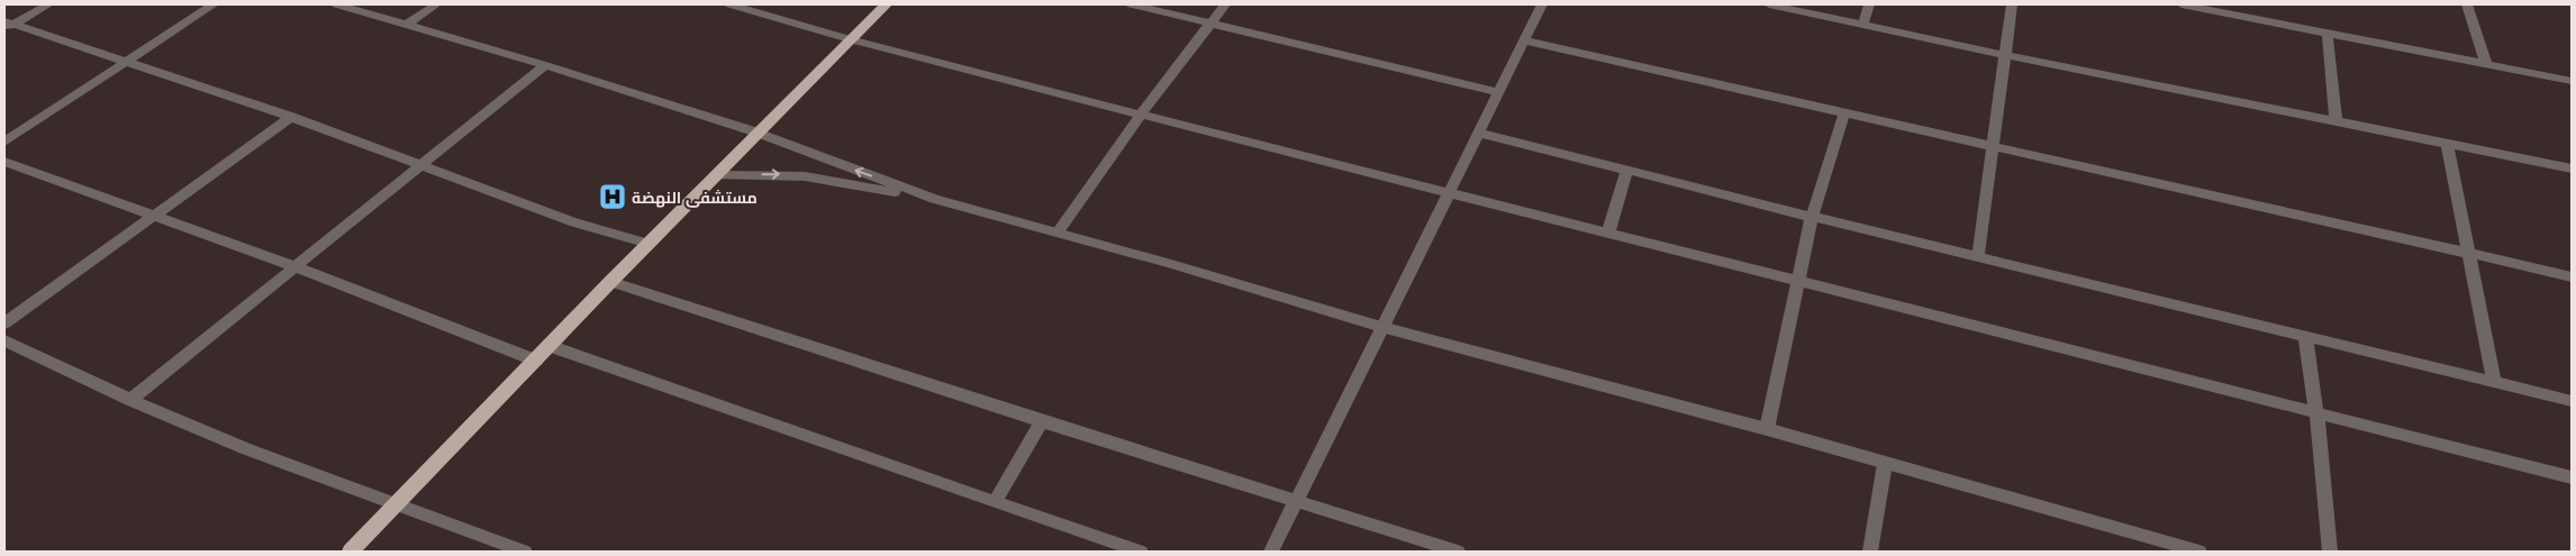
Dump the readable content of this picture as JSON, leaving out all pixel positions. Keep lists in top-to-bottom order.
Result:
{
  "places": {
    "hospital": ["مستشفى النهضة"]
  }
}
